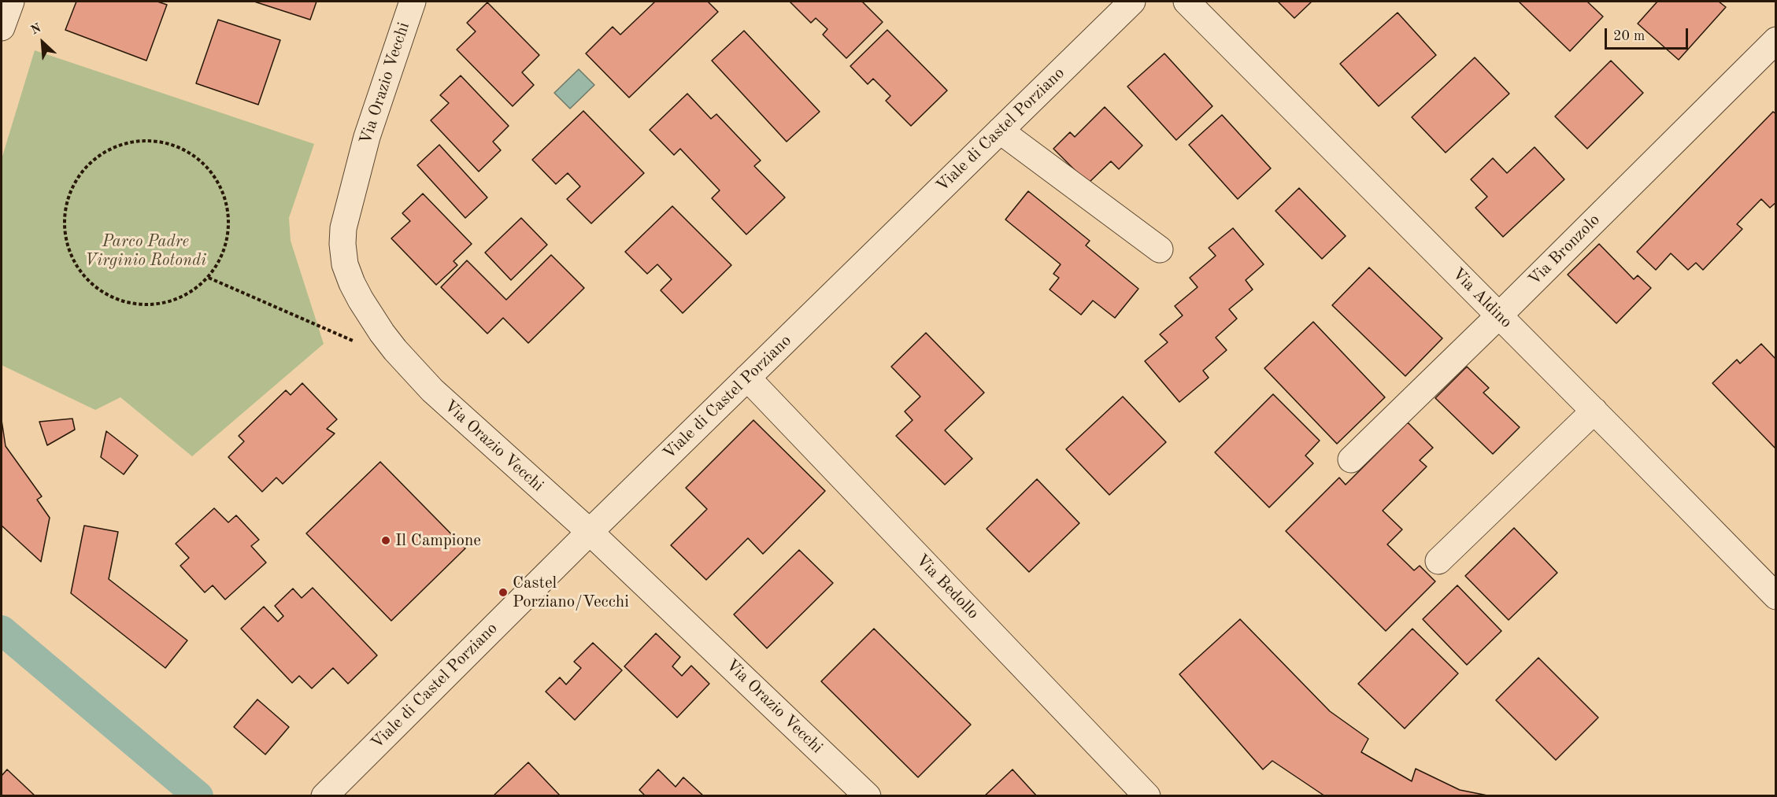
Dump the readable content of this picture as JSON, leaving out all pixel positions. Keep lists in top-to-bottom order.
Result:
{
  "streets": {
    "street": [
      "Via Orazio Vecchi",
      "Viale di Castel Porziano",
      "Via Bronzolo",
      "Via Aldino",
      "Via Bedollo"
    ]
  },
  "crossings": [
    ["Via Orazio Vecchi", "Viale di Castel Porziano"],
    ["Viale di Castel Porziano", "Via Bedollo"],
    ["Via Bronzolo", "Via Aldino"]
  ],
  "parks": ["Parco Padre Virginio Rotondi"],
  "places": ["Il Campione", "Castel Porziano/Vecchi"],
  "scale_bar": "20 m",
  "north": "top left"
}
